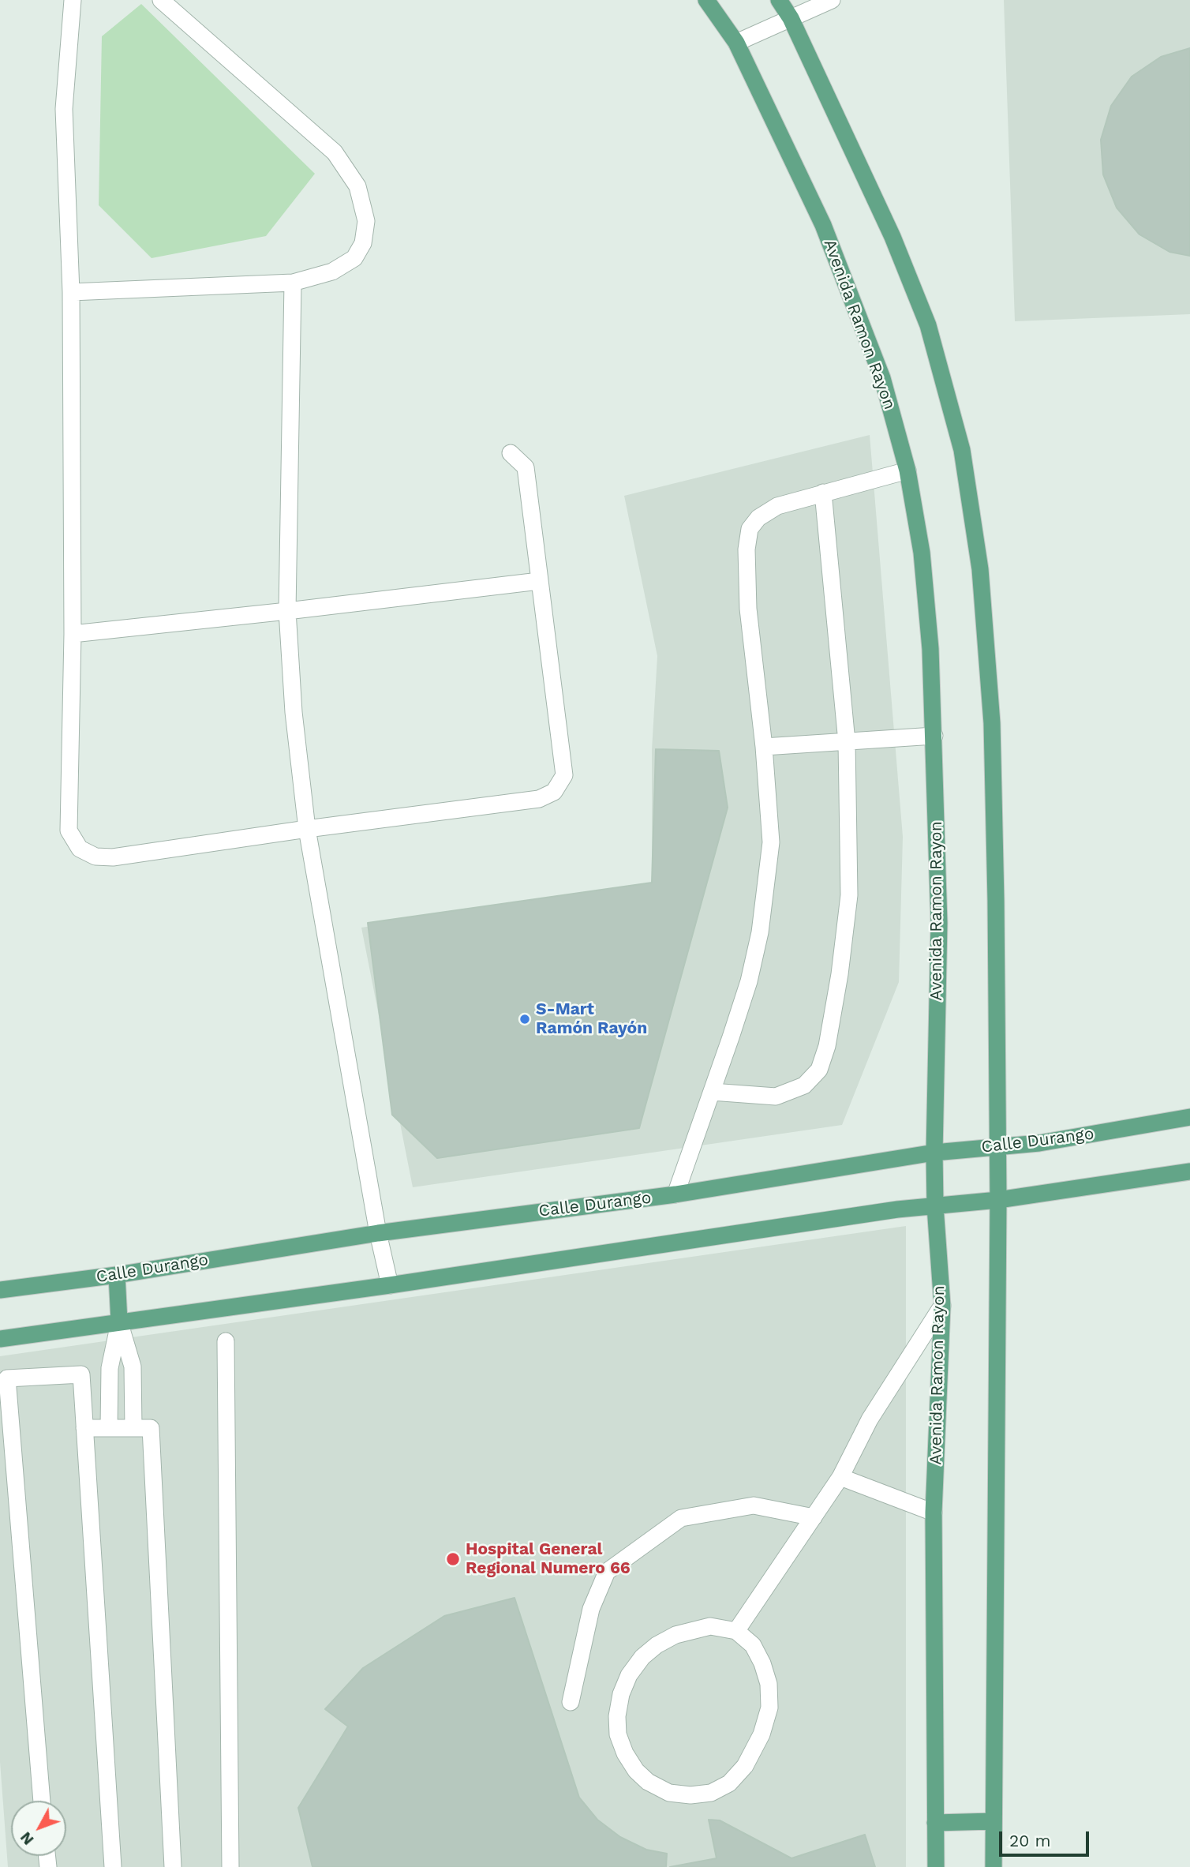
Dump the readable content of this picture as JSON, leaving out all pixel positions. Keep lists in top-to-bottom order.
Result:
{
  "streets": {
    "main road": ["Avenida Ramon Rayon", "Calle Durango"]
  },
  "crossings": [
    ["Avenida Ramon Rayon", "Calle Durango"]
  ],
  "places": ["S-Mart Ramón Rayón", "Hospital General Regional Numero 66"],
  "scale_bar": "20 m",
  "north": "bottom left"
}
